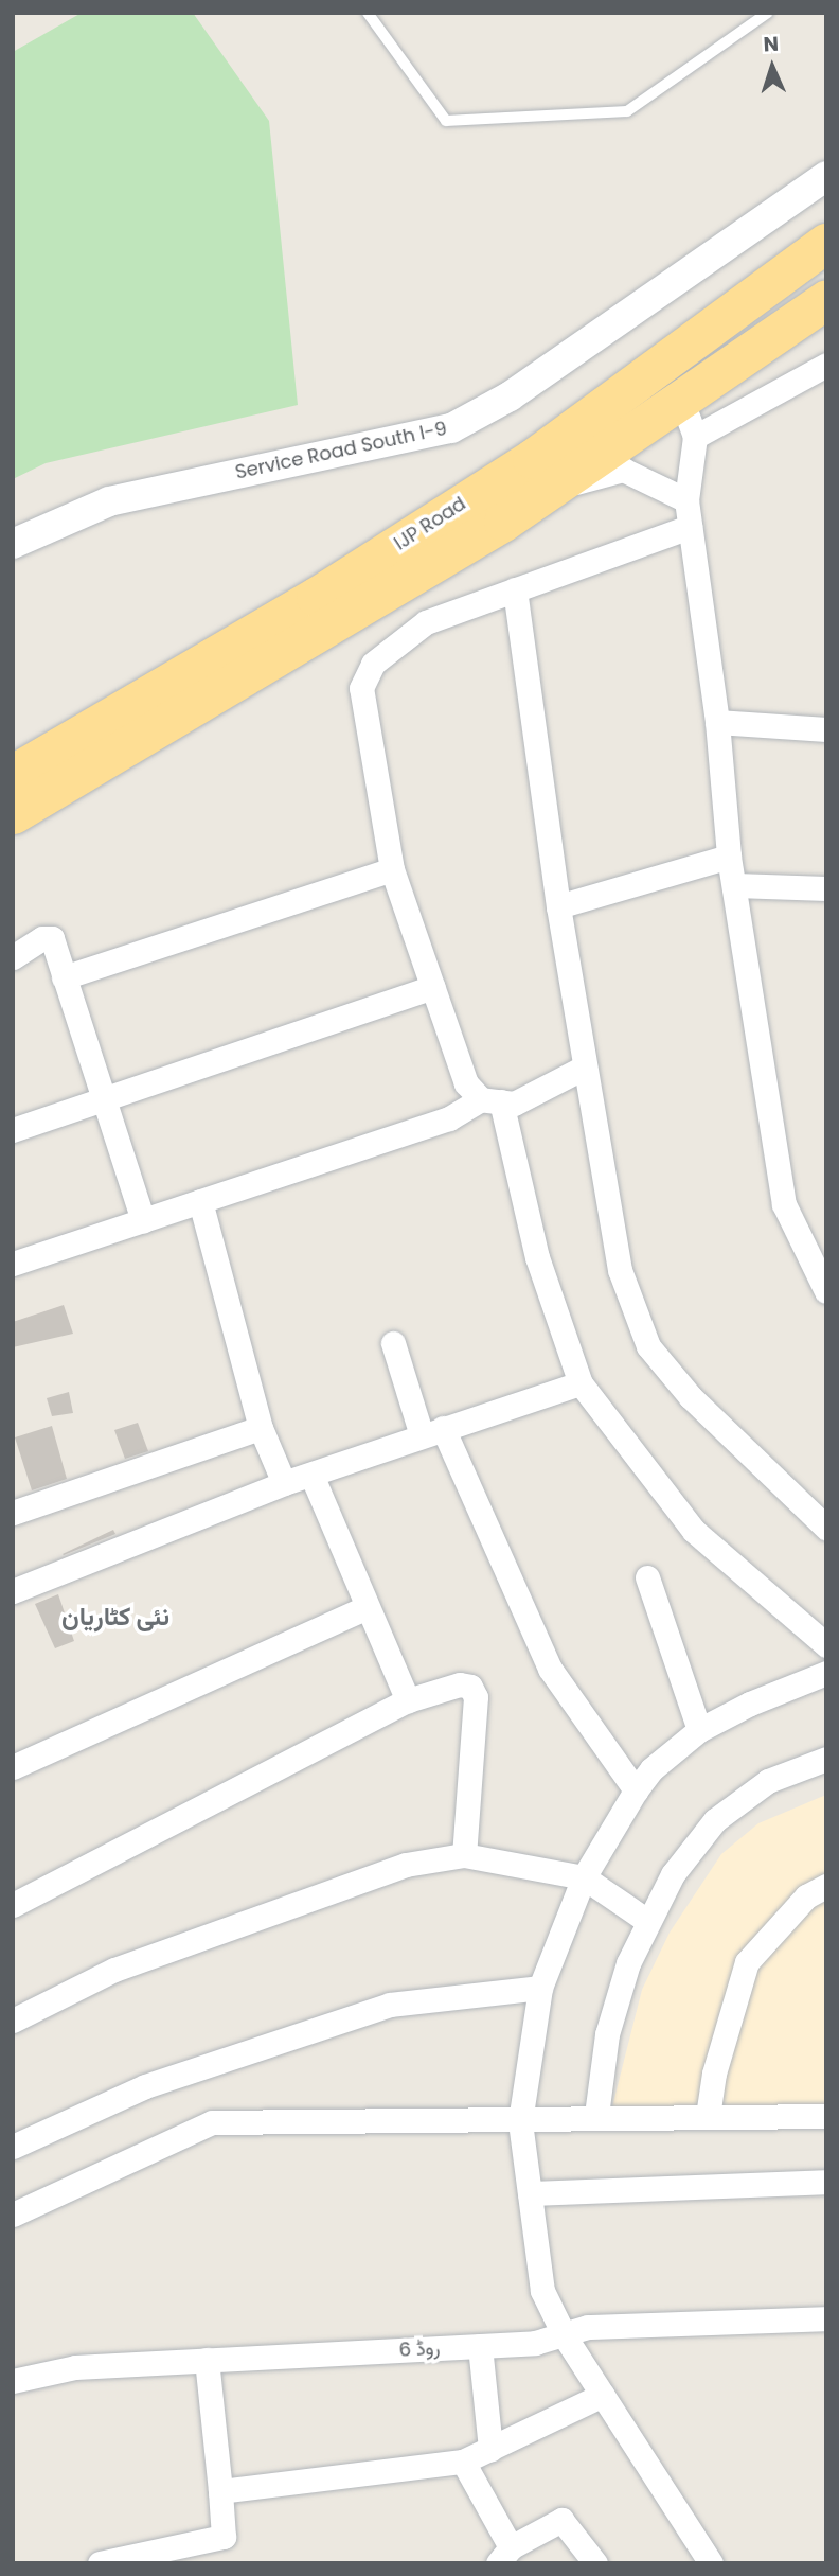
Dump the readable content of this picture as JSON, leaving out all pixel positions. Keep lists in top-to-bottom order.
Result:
{
  "streets": {
    "highway": ["IJP Road"],
    "street": ["Service Road South I-9", "روڈ 6"]
  },
  "districts": ["نئی کٹاریان"],
  "north": "top"
}
